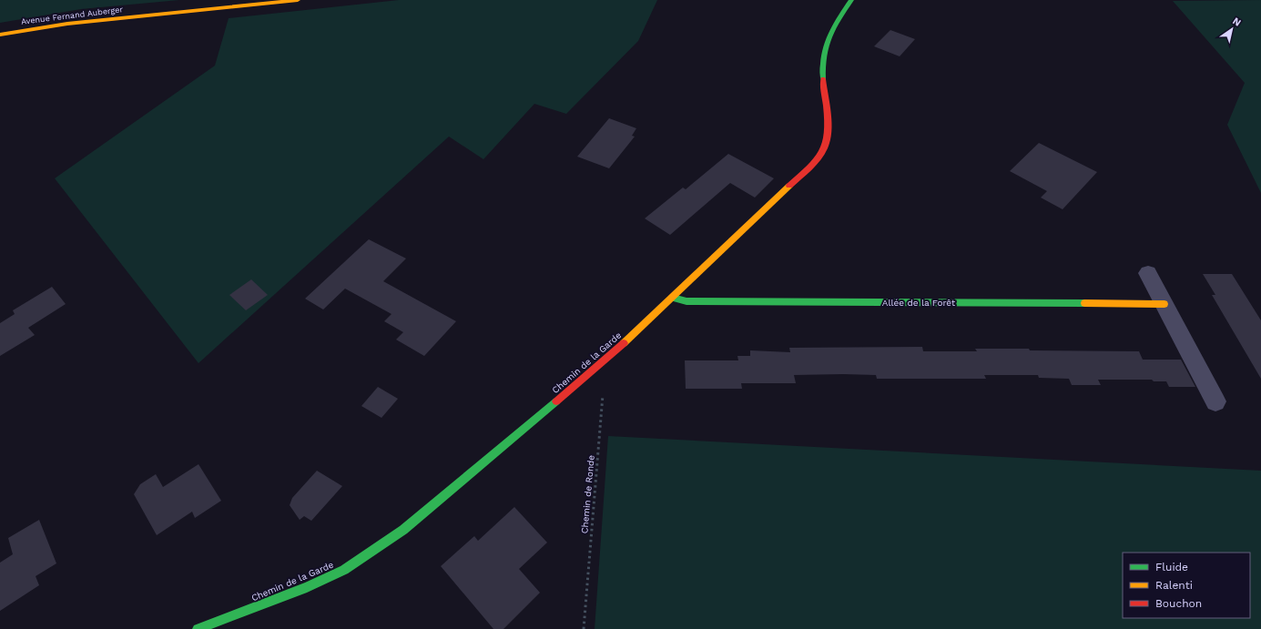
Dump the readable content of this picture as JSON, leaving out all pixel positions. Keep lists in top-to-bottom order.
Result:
{
  "streets": {
    "street": ["Avenue Fernand Auberger", "Allée de la Forêt", "Chemin de la Garde"],
    "path": ["Chemin de Ronde"]
  },
  "crossings": [
    ["Allée de la Forêt", "Chemin de la Garde"],
    ["Chemin de la Garde", "Chemin de Ronde"]
  ],
  "legend": ["Fluide", "Ralenti", "Bouchon"],
  "north": "top right"
}
